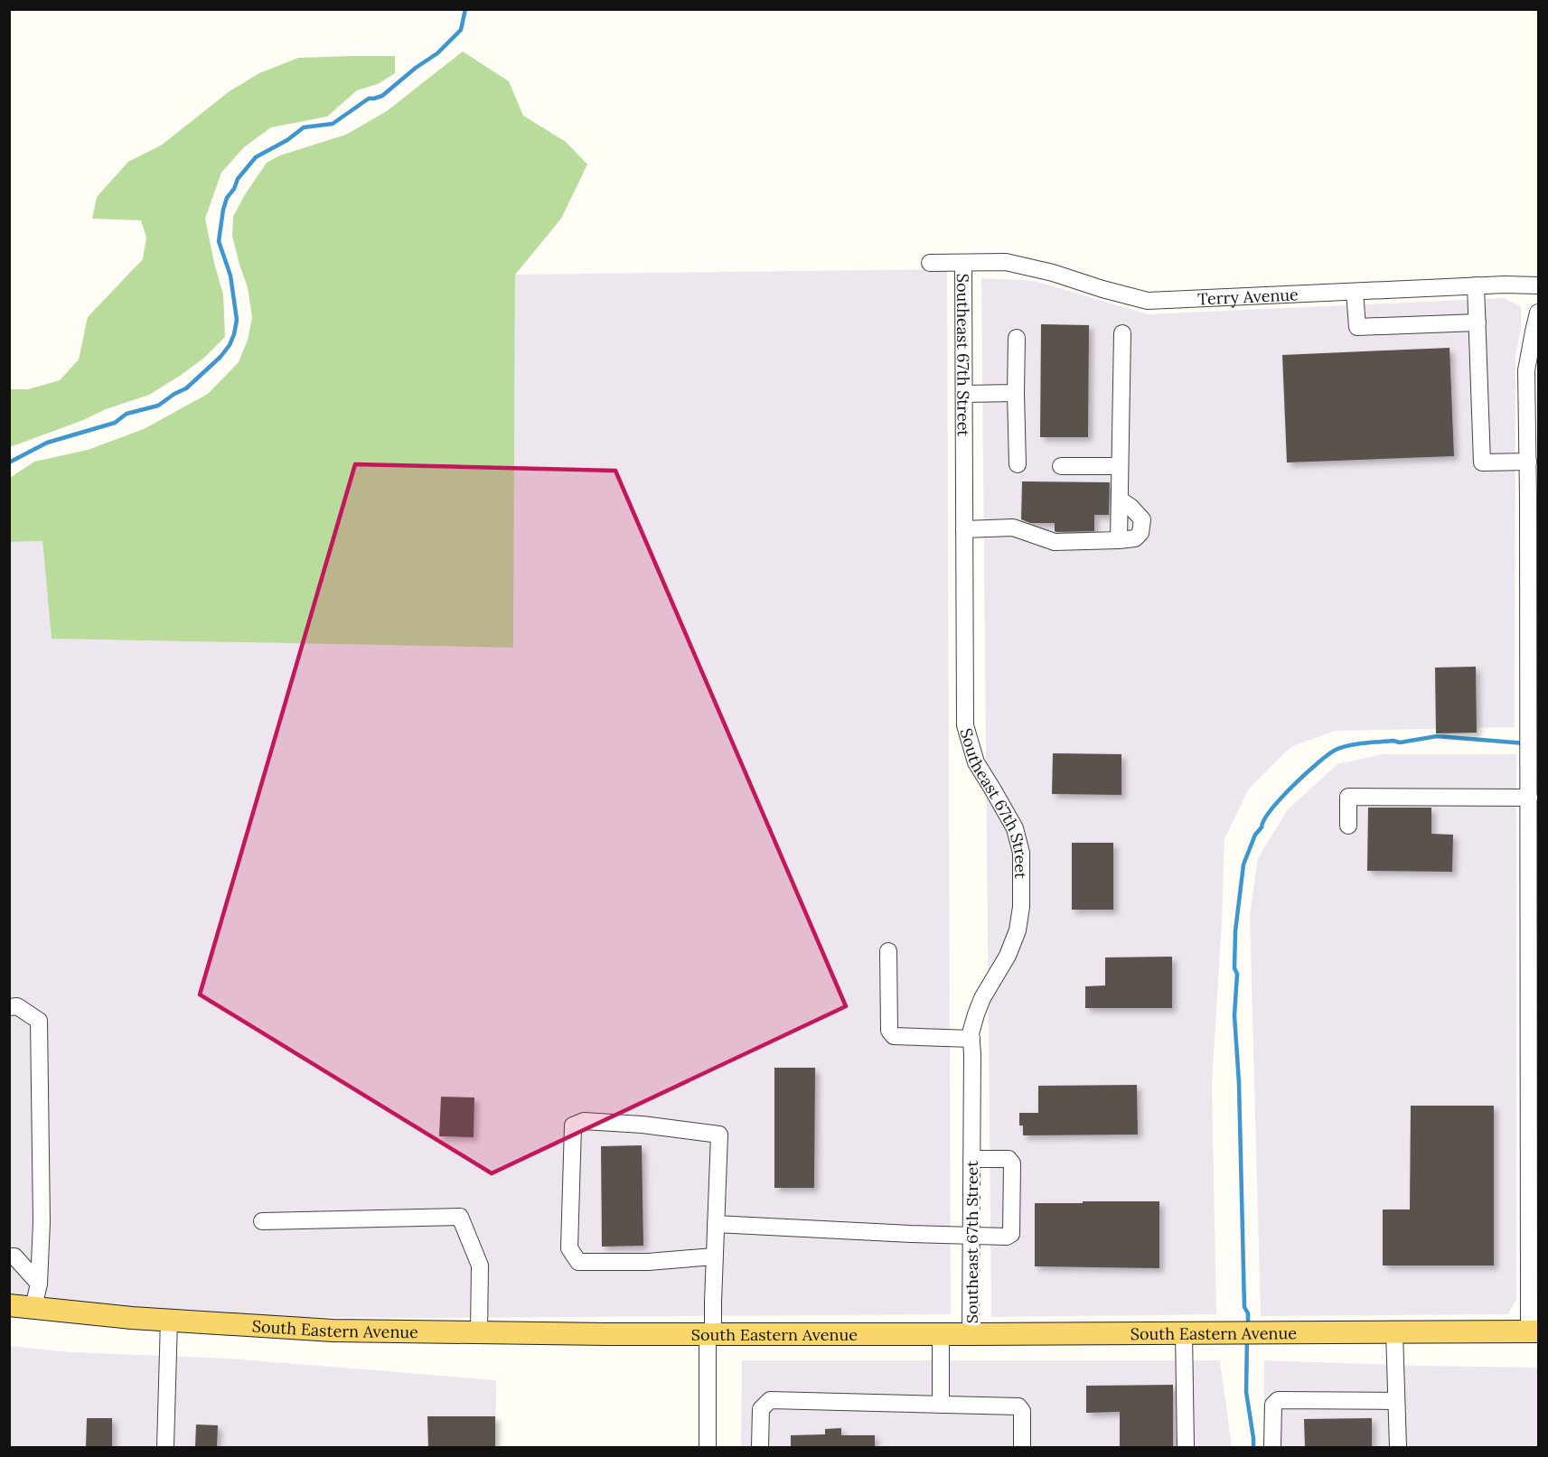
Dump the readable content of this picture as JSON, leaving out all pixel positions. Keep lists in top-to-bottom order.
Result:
{
  "streets": {
    "main road": ["South Eastern Avenue"],
    "street": ["Terry Avenue", "Southeast 67th Street"]
  },
  "crossings": [
    ["Terry Avenue", "Southeast 67th Street"],
    ["Southeast 67th Street", "South Eastern Avenue"]
  ]
}
